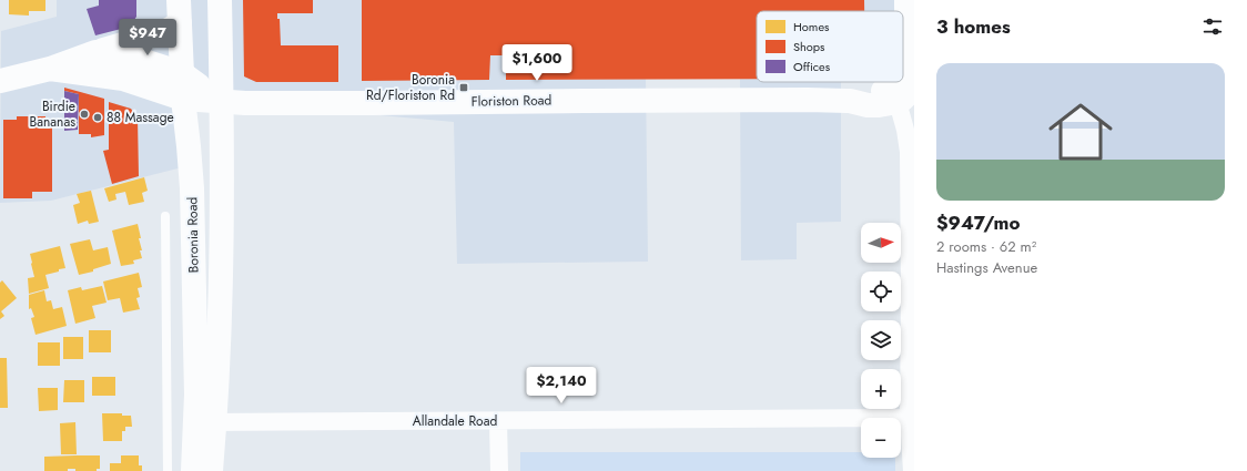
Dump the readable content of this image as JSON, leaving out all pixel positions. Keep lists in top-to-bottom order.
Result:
{
  "streets": {
    "main road": ["Floriston Road", "Boronia Road"],
    "street": ["Allandale Road"]
  },
  "crossings": [
    ["Floriston Road", "Boronia Road"],
    ["Boronia Road", "Allandale Road"]
  ],
  "places": {
    "transit": ["Boronia Rd/Floriston Rd"],
    "other": ["Birdie Bananas", "88 Massage"]
  },
  "legend": ["Homes", "Shops", "Offices"],
  "north": "right",
  "page": {
    "heading": "3 homes",
    "price": ["$947", "$1,600", "$2,140"],
    "list": [
      {
        "name": "$947/mo",
        "note": "2 rooms · 62 m² · Hastings Avenue"
      }
    ],
    "map_buttons": ["+", "−"]
  }
}
